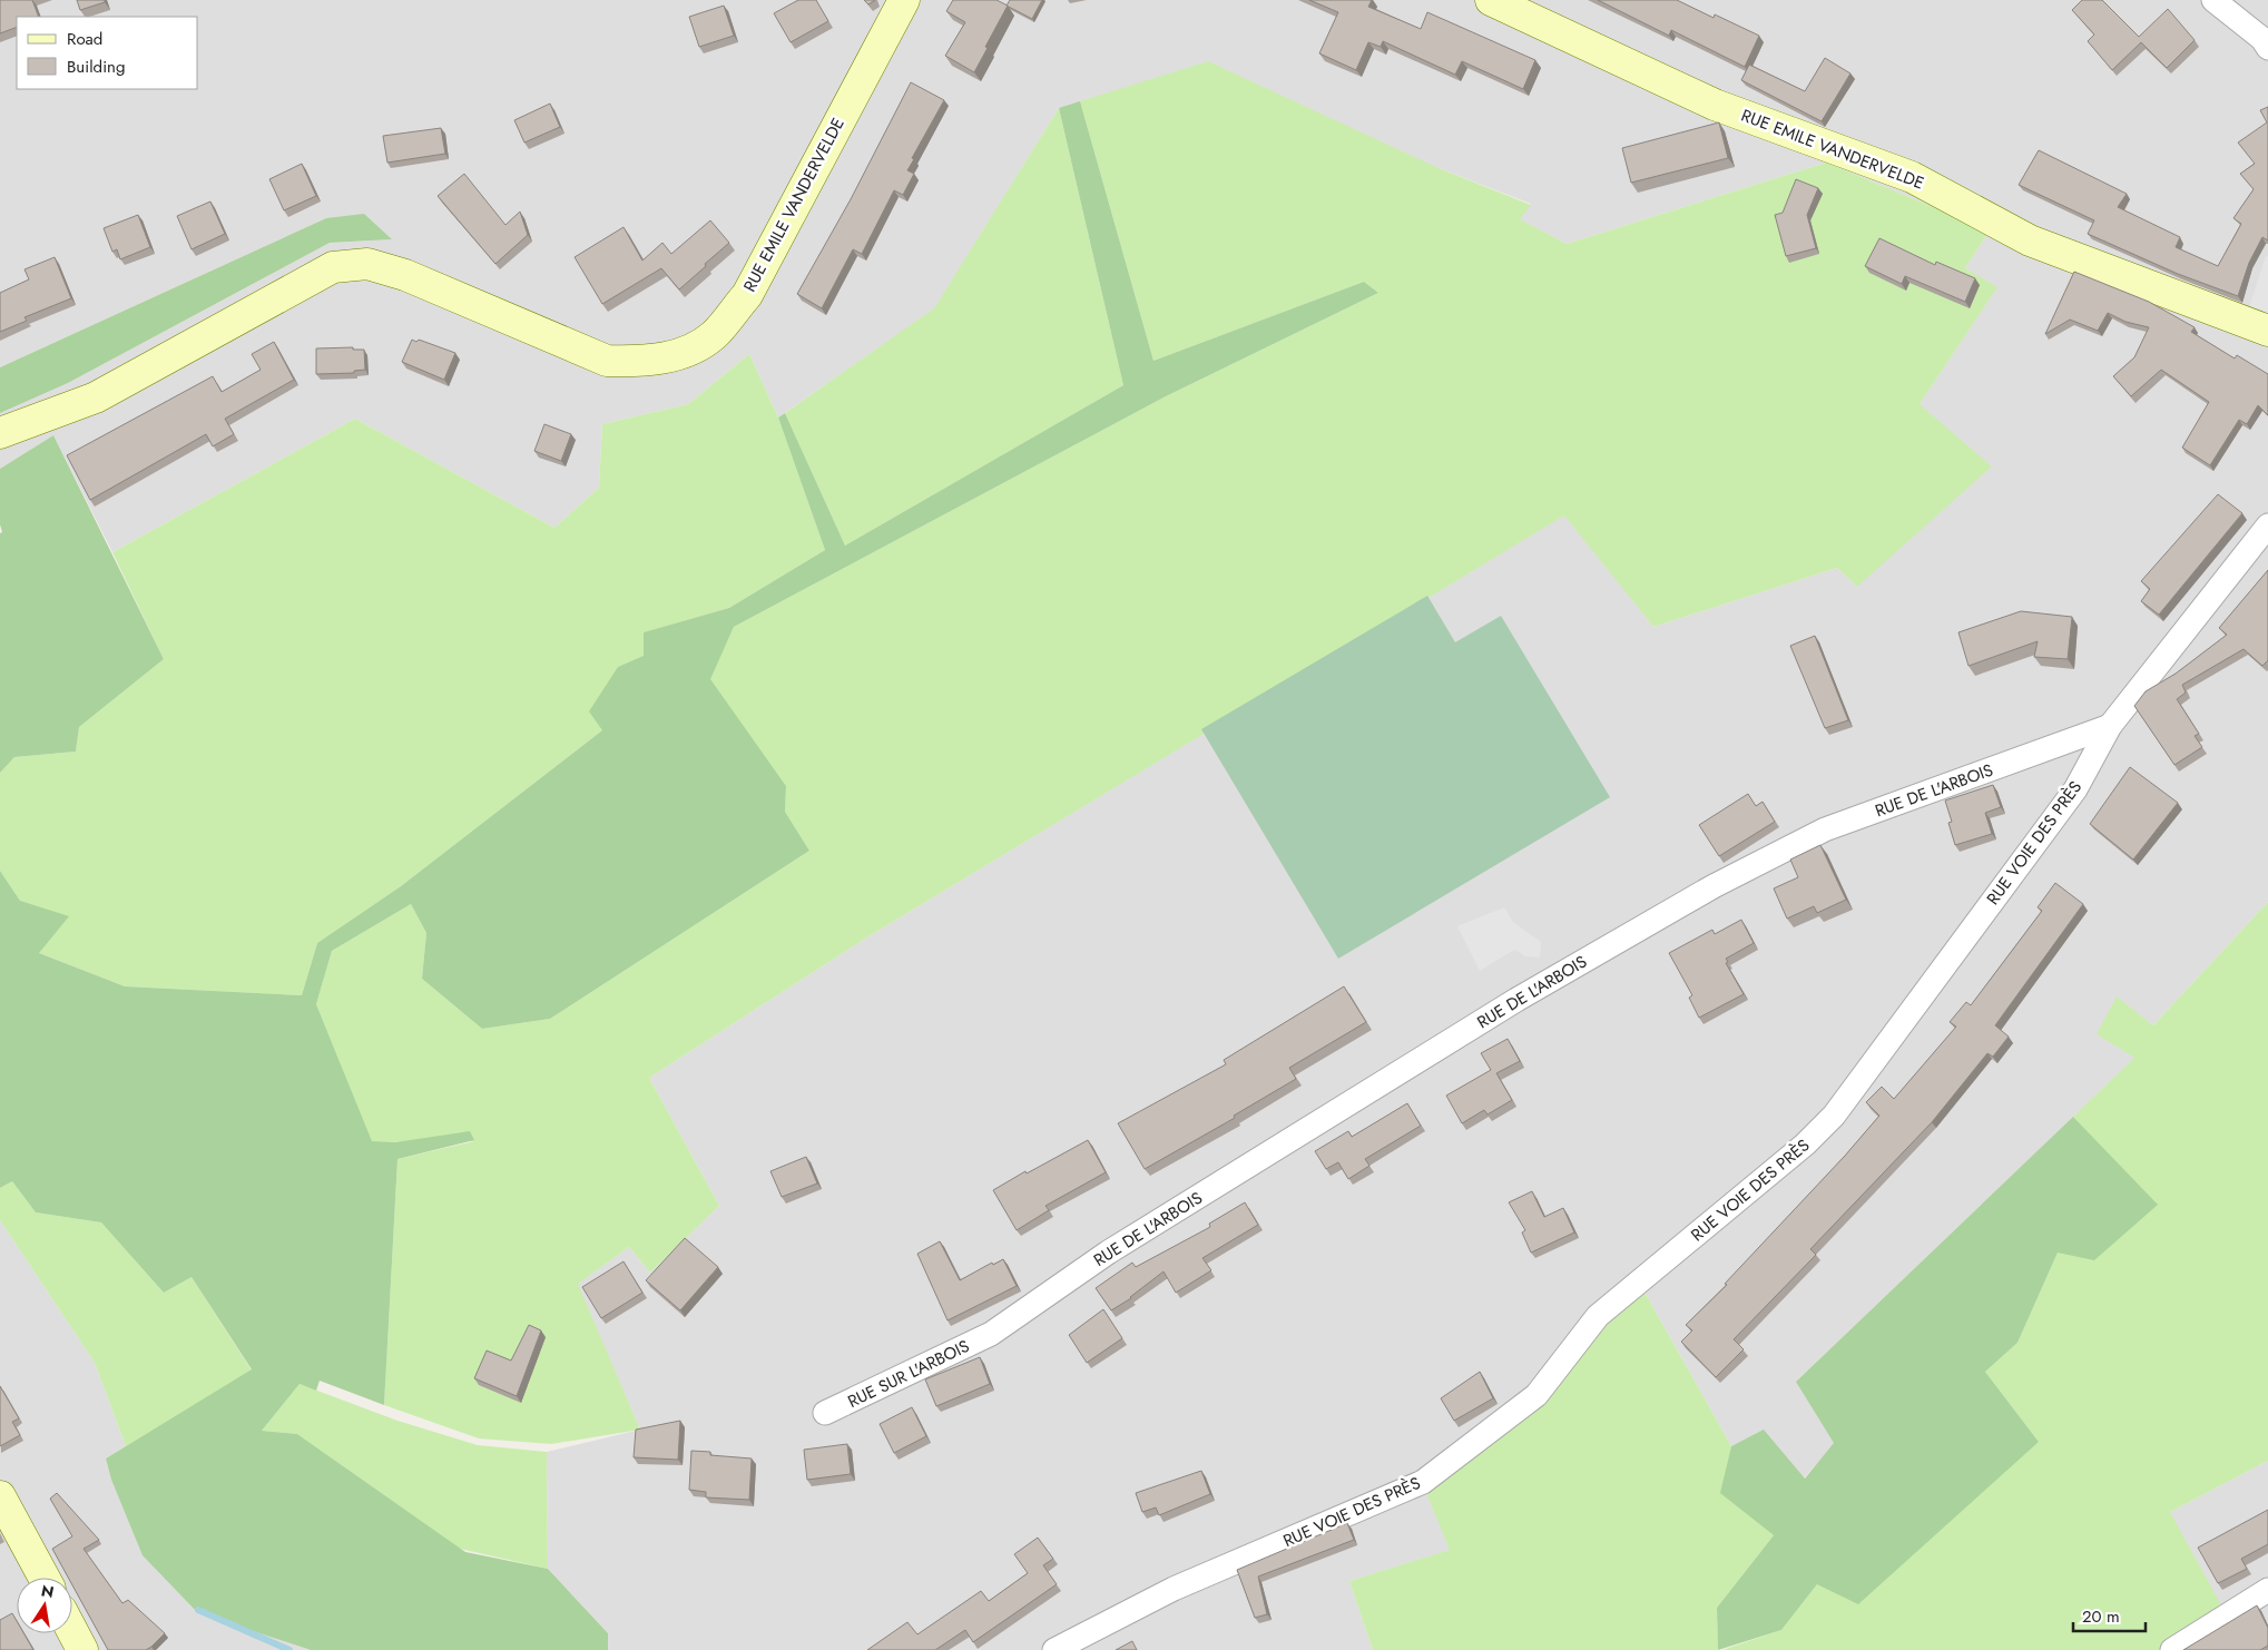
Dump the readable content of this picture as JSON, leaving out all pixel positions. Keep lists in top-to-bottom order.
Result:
{
  "streets": {
    "street": [
      "RUE EMILE VANDERVELDE",
      "RUE DE L'ARBOIS",
      "RUE VOIE DES PRÈS",
      "RUE SUR L'ARBOIS"
    ]
  },
  "crossings": [
    ["RUE DE L'ARBOIS", "RUE VOIE DES PRÈS"],
    ["RUE DE L'ARBOIS", "RUE SUR L'ARBOIS"]
  ],
  "legend": ["Road", "Building"],
  "scale_bar": "20 m",
  "north": "top"
}
